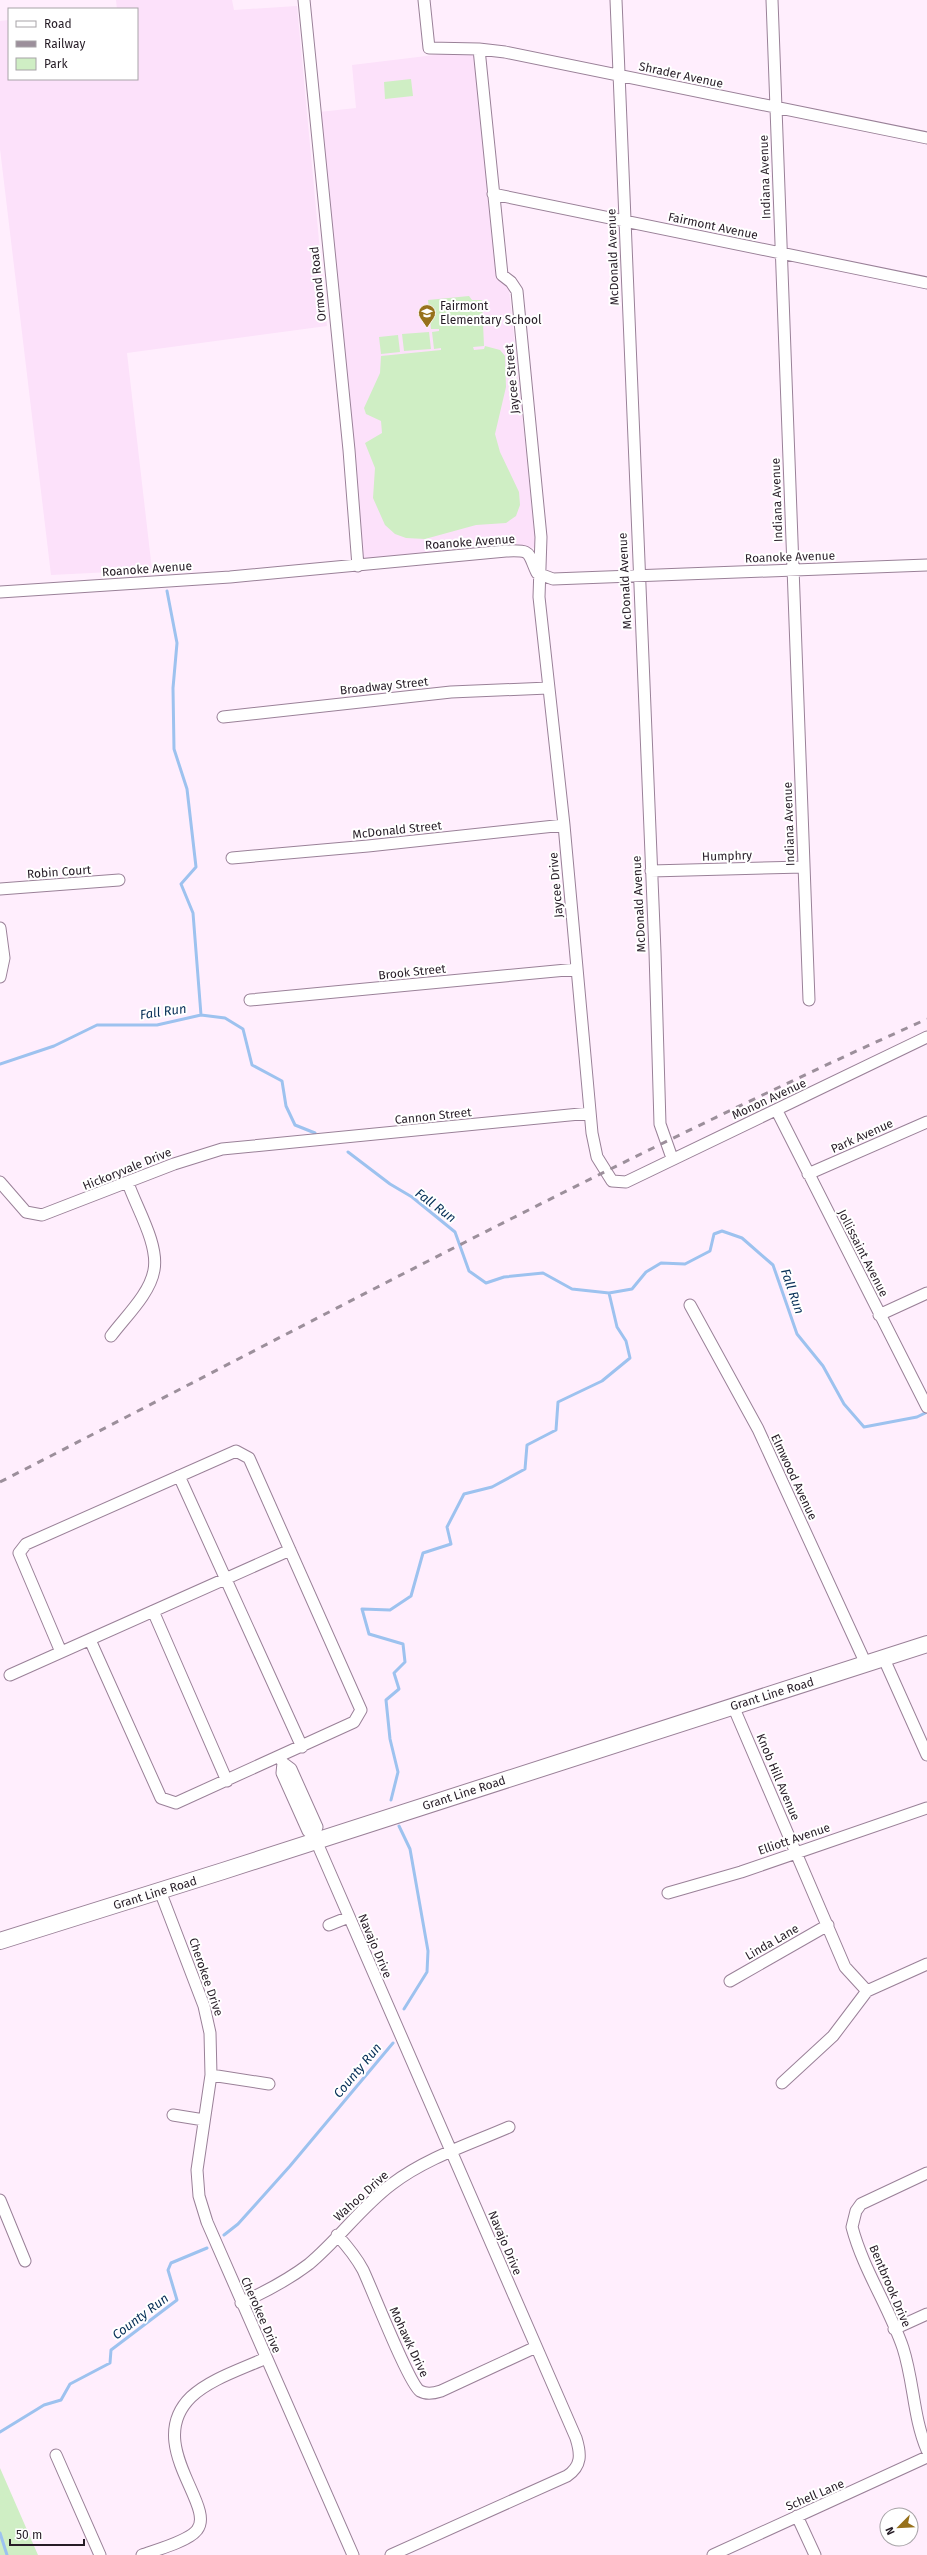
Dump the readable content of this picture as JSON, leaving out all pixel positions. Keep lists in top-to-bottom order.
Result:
{
  "streets": {
    "main road": ["Grant Line Road"],
    "street": [
      "Shrader Avenue",
      "Indiana Avenue",
      "Fairmont Avenue",
      "McDonald Avenue",
      "Ormond Road",
      "Jaycee Street",
      "Roanoke Avenue",
      "Broadway Street",
      "McDonald Street",
      "Humphry",
      "Robin Court",
      "Jaycee Drive",
      "Brook Street",
      "Monon Avenue",
      "Cannon Street",
      "Park Avenue",
      "Hickoryvale Drive",
      "Jollissaint Avenue",
      "Elmwood Avenue",
      "Knob Hill Avenue",
      "Elliott Avenue",
      "Linda Lane",
      "Navajo Drive",
      "Cherokee Drive",
      "Wahoo Drive",
      "Bentbrook Drive",
      "Mohawk Drive",
      "Schell Lane"
    ]
  },
  "crossings": [
    ["Shrader Avenue", "Indiana Avenue"],
    ["Shrader Avenue", "McDonald Avenue"],
    ["Shrader Avenue", "Jaycee Street"],
    ["Indiana Avenue", "Fairmont Avenue"],
    ["Indiana Avenue", "Roanoke Avenue"],
    ["Indiana Avenue", "Humphry"],
    ["Fairmont Avenue", "McDonald Avenue"],
    ["Fairmont Avenue", "Jaycee Street"],
    ["McDonald Avenue", "Roanoke Avenue"],
    ["McDonald Avenue", "Humphry"],
    ["McDonald Avenue", "Monon Avenue"],
    ["Ormond Road", "Roanoke Avenue"],
    ["Jaycee Street", "Roanoke Avenue"],
    ["Jaycee Street", "Jaycee Drive"],
    ["Roanoke Avenue", "Jaycee Drive"],
    ["Broadway Street", "Jaycee Drive"],
    ["McDonald Street", "Jaycee Drive"],
    ["Jaycee Drive", "Brook Street"],
    ["Jaycee Drive", "Monon Avenue"],
    ["Jaycee Drive", "Cannon Street"],
    ["Monon Avenue", "Jollissaint Avenue"],
    ["Cannon Street", "Hickoryvale Drive"],
    ["Park Avenue", "Jollissaint Avenue"],
    ["Elmwood Avenue", "Grant Line Road"],
    ["Grant Line Road", "Knob Hill Avenue"],
    ["Grant Line Road", "Navajo Drive"],
    ["Grant Line Road", "Cherokee Drive"],
    ["Knob Hill Avenue", "Elliott Avenue"],
    ["Knob Hill Avenue", "Linda Lane"],
    ["Navajo Drive", "Wahoo Drive"],
    ["Navajo Drive", "Mohawk Drive"],
    ["Cherokee Drive", "Wahoo Drive"],
    ["Wahoo Drive", "Mohawk Drive"]
  ],
  "water": ["Fall Run", "County Run"],
  "places": {
    "school or university": ["Fairmont Elementary School"]
  },
  "legend": ["Road", "Railway", "Park"],
  "scale_bar": "50 m",
  "north": "bottom left"
}
